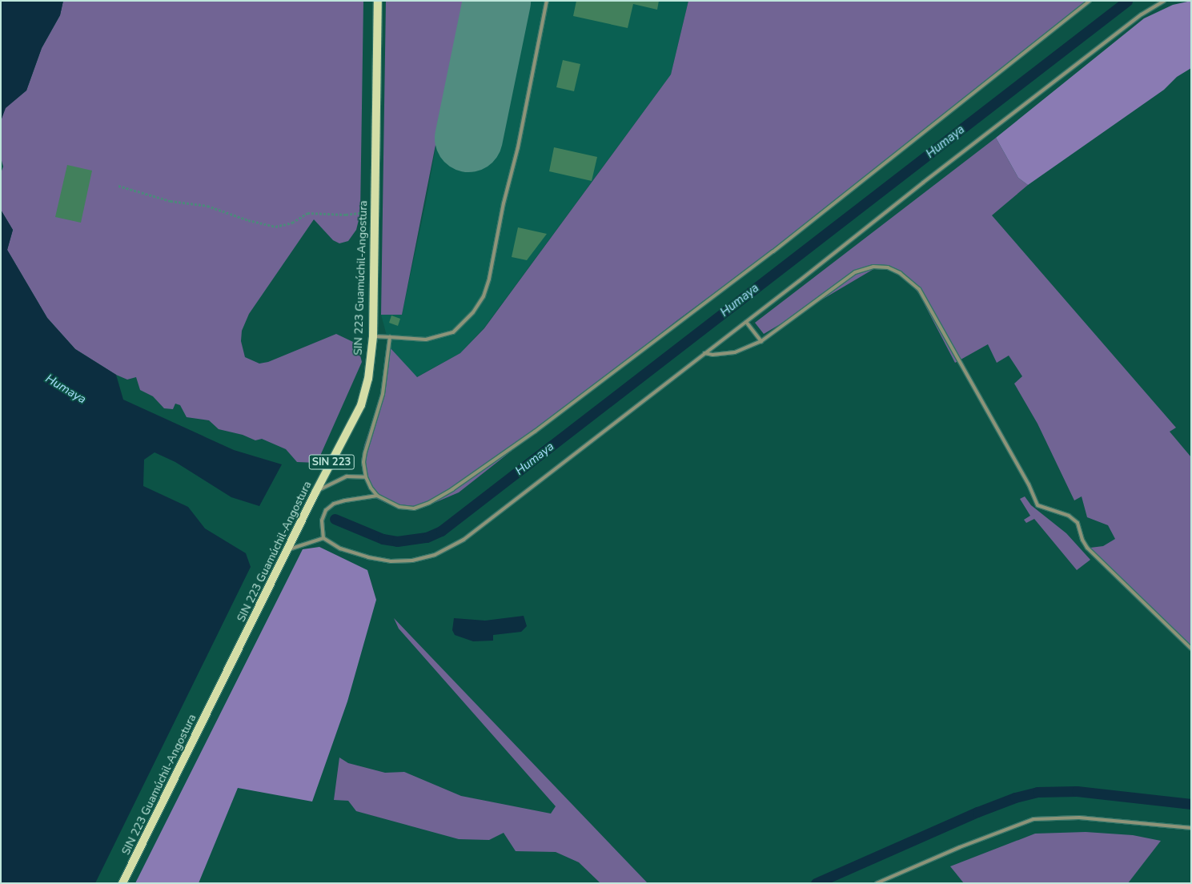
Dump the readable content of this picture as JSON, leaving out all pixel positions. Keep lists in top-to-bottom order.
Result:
{
  "streets": {
    "main road": ["SIN 223 Guamúchil-Angostura", "SIN 223"]
  },
  "water": ["Humaya"]
}
